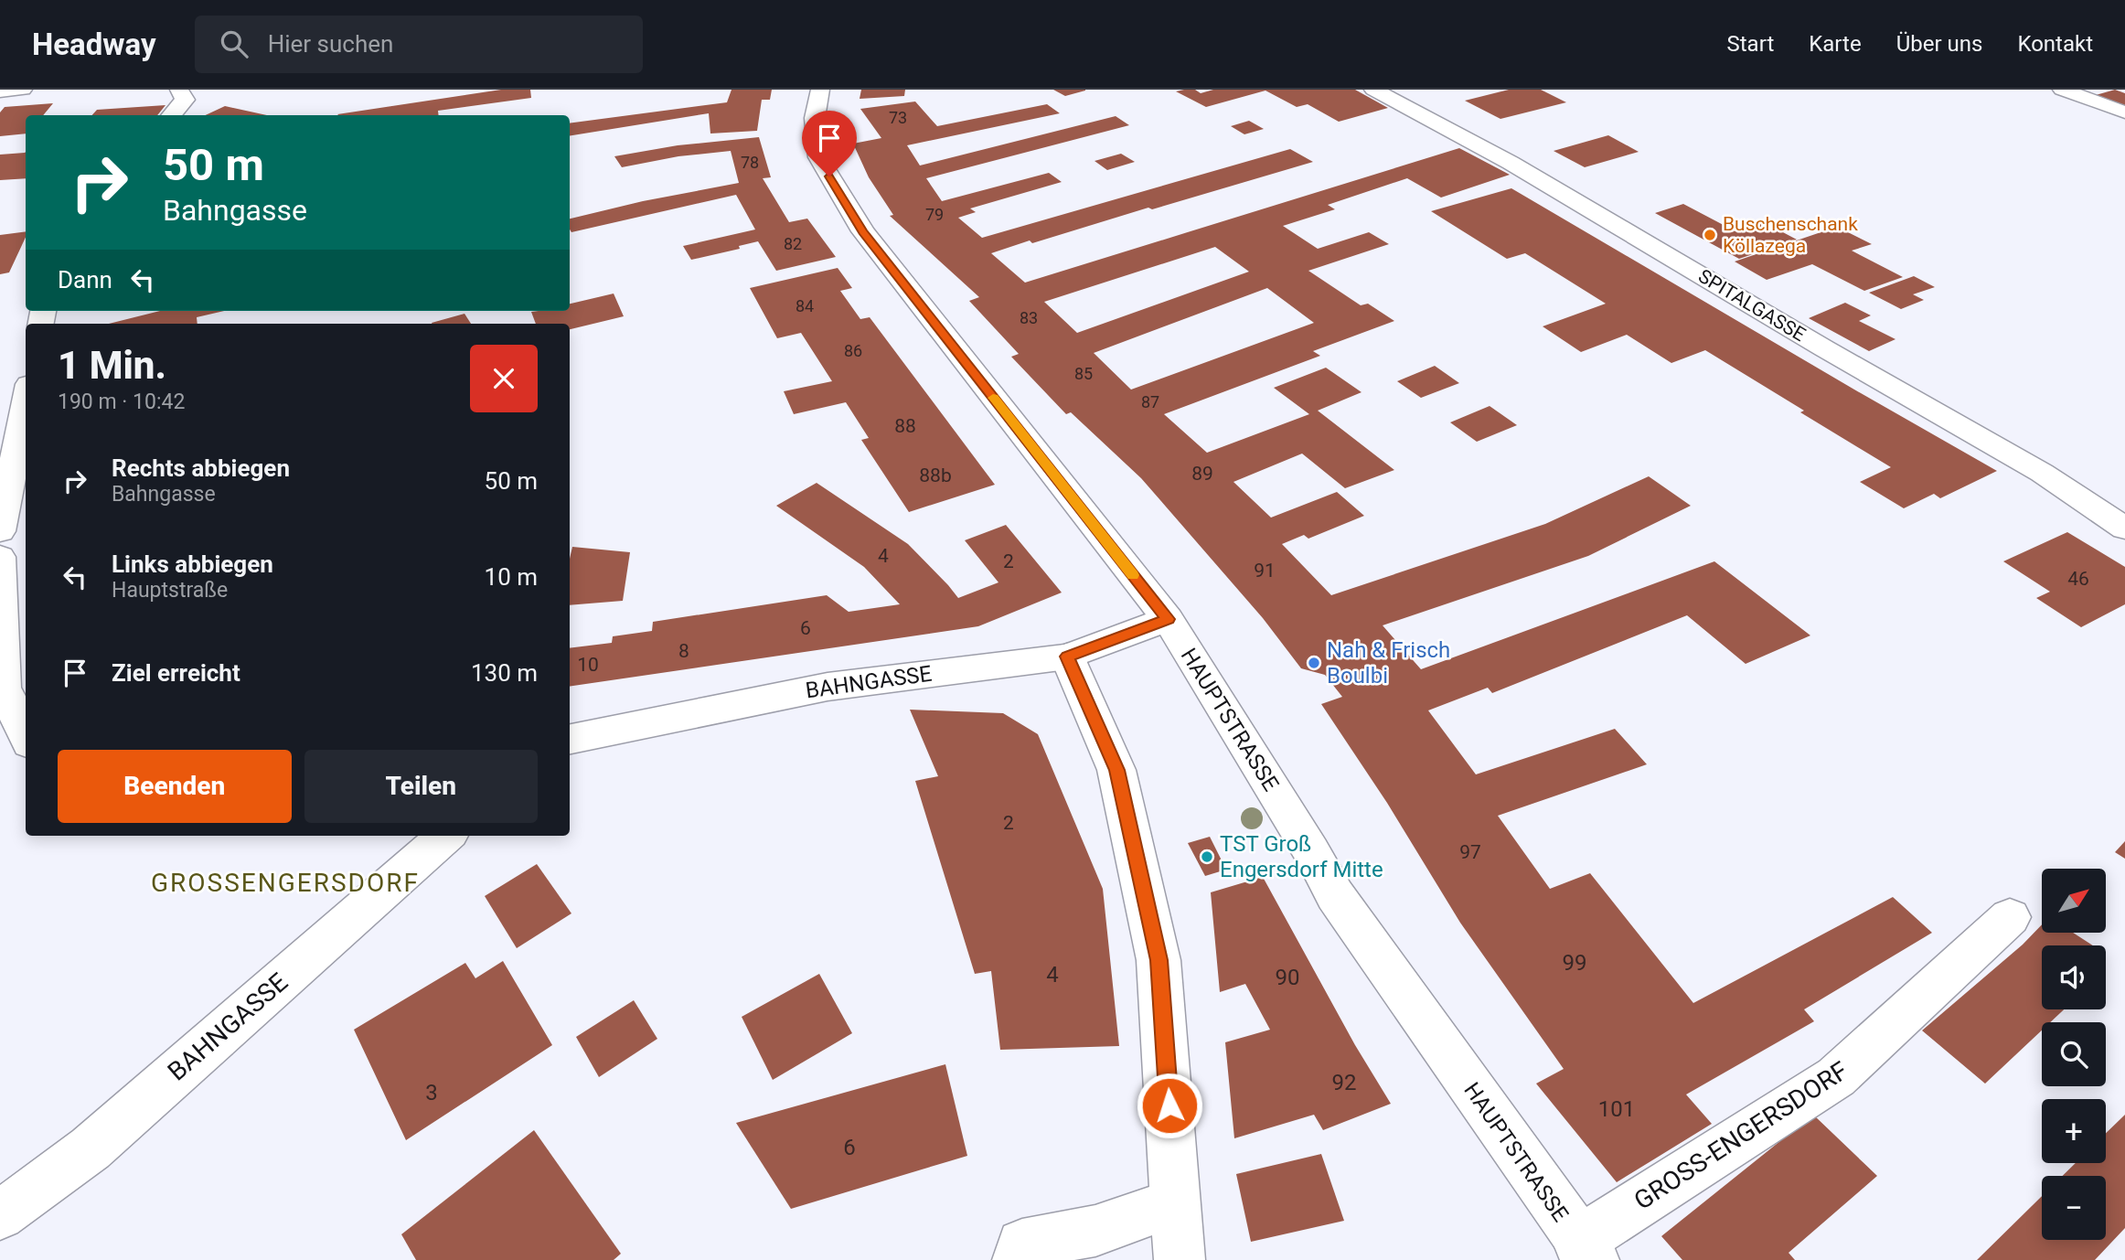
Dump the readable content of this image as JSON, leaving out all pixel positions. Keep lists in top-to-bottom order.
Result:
{
  "streets": {
    "street": [
      "SPITALGASSE",
      "BAHNGASSE",
      "HAUPTSTRASSE",
      "GROSS-ENGERSDORF"
    ]
  },
  "crossings": [
    ["BAHNGASSE", "HAUPTSTRASSE"],
    ["HAUPTSTRASSE", "GROSS-ENGERSDORF"]
  ],
  "districts": ["GROSSENGERSDORF"],
  "places": ["Buschenschank Köllazega", "Nah & Frisch Boulbi", "TST Groß Engersdorf Mitte"],
  "house_numbers": [
    "73",
    "78",
    "79",
    "82",
    "84",
    "83",
    "86",
    "85",
    "87",
    "88",
    "89",
    "88b",
    "4",
    "2",
    "91",
    "46",
    "6",
    "8",
    "10",
    "2",
    "97",
    "99",
    "4",
    "90",
    "92",
    "3",
    "101",
    "6"
  ],
  "north": "top right",
  "page": {
    "header": "Headway",
    "search": "Hier suchen",
    "nav": [
      "Start",
      "Karte",
      "Über uns",
      "Kontakt"
    ],
    "turn": ["50 m", "Bahngasse"],
    "then": "Dann",
    "heading": ["1 Min.", "190 m · 10:42"],
    "list": [
      {
        "name": "Rechts abbiegen",
        "note": "Bahngasse",
        "value": "50 m"
      },
      {
        "name": "Links abbiegen",
        "note": "Hauptstraße",
        "value": "10 m"
      },
      {
        "name": "Ziel erreicht",
        "value": "130 m"
      }
    ],
    "buttons": ["Beenden", "Teilen"],
    "map_buttons": ["+", "−"]
  }
}
